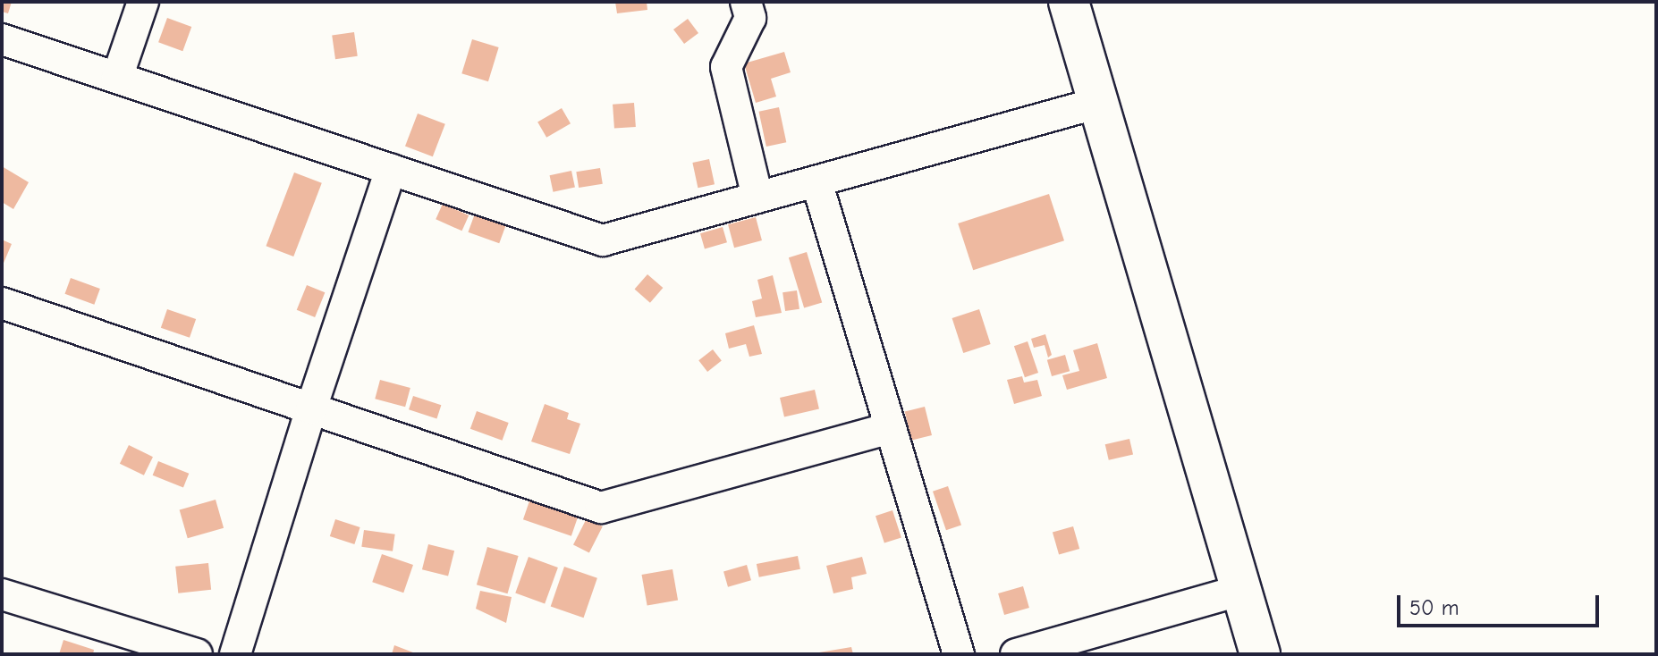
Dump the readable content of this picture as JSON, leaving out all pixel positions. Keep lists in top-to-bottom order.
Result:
{
  "scale_bar": "50 m"
}
